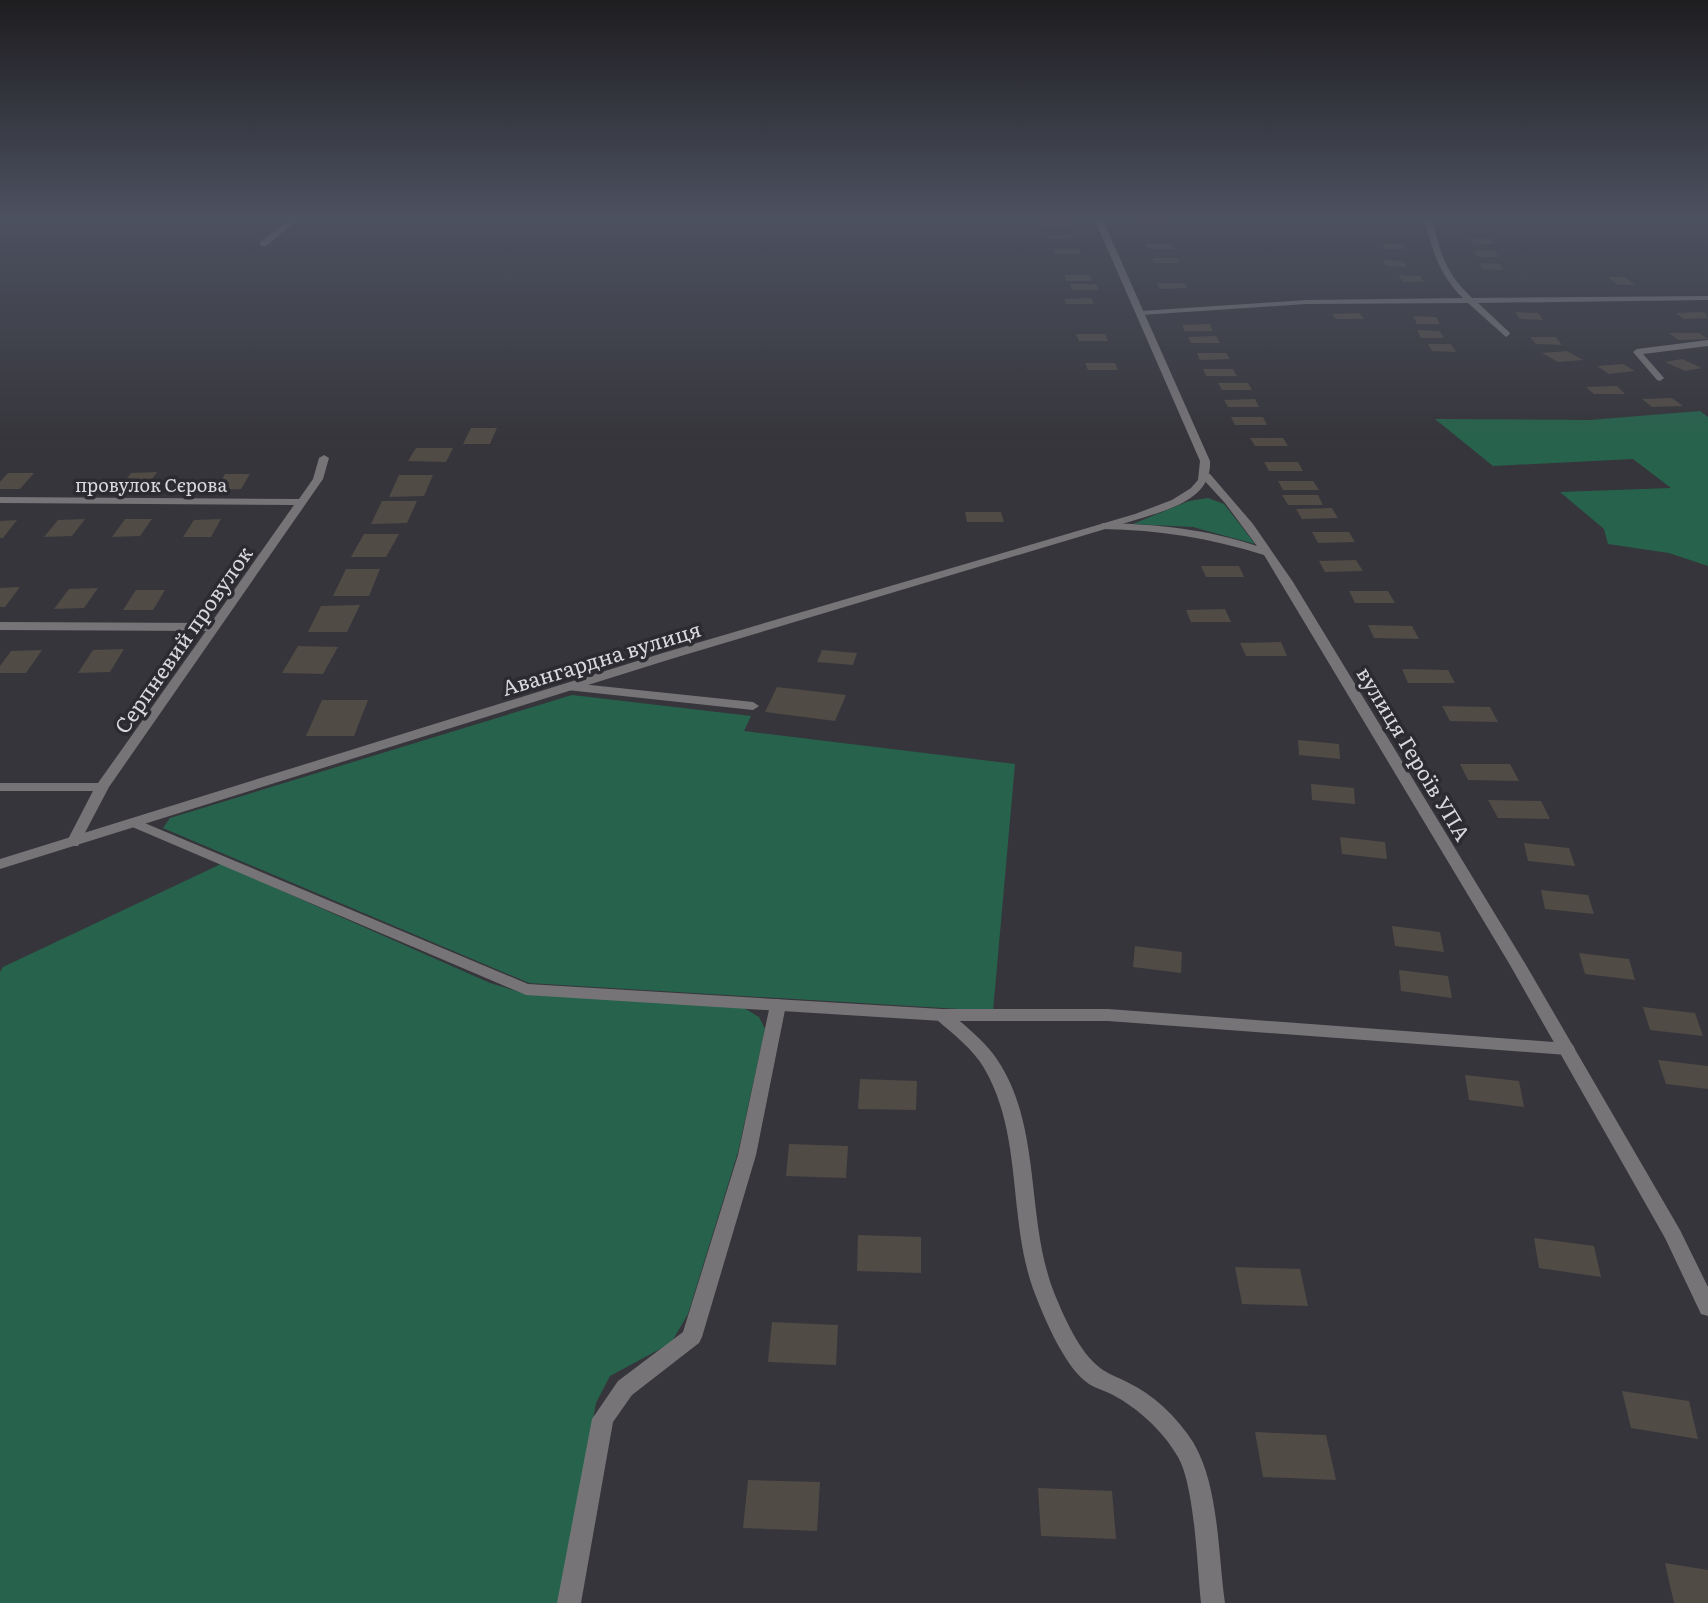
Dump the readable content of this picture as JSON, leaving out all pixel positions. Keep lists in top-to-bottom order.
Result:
{
  "streets": {
    "street": [
      "провулок Сєрова",
      "Серпневий провулок",
      "Авангардна вулиця",
      "вулиця Героїв УПА"
    ]
  },
  "crossings": [
    ["провулок Сєрова", "Серпневий провулок"],
    ["Серпневий провулок", "Авангардна вулиця"],
    ["Авангардна вулиця", "вулиця Героїв УПА"]
  ]
}
